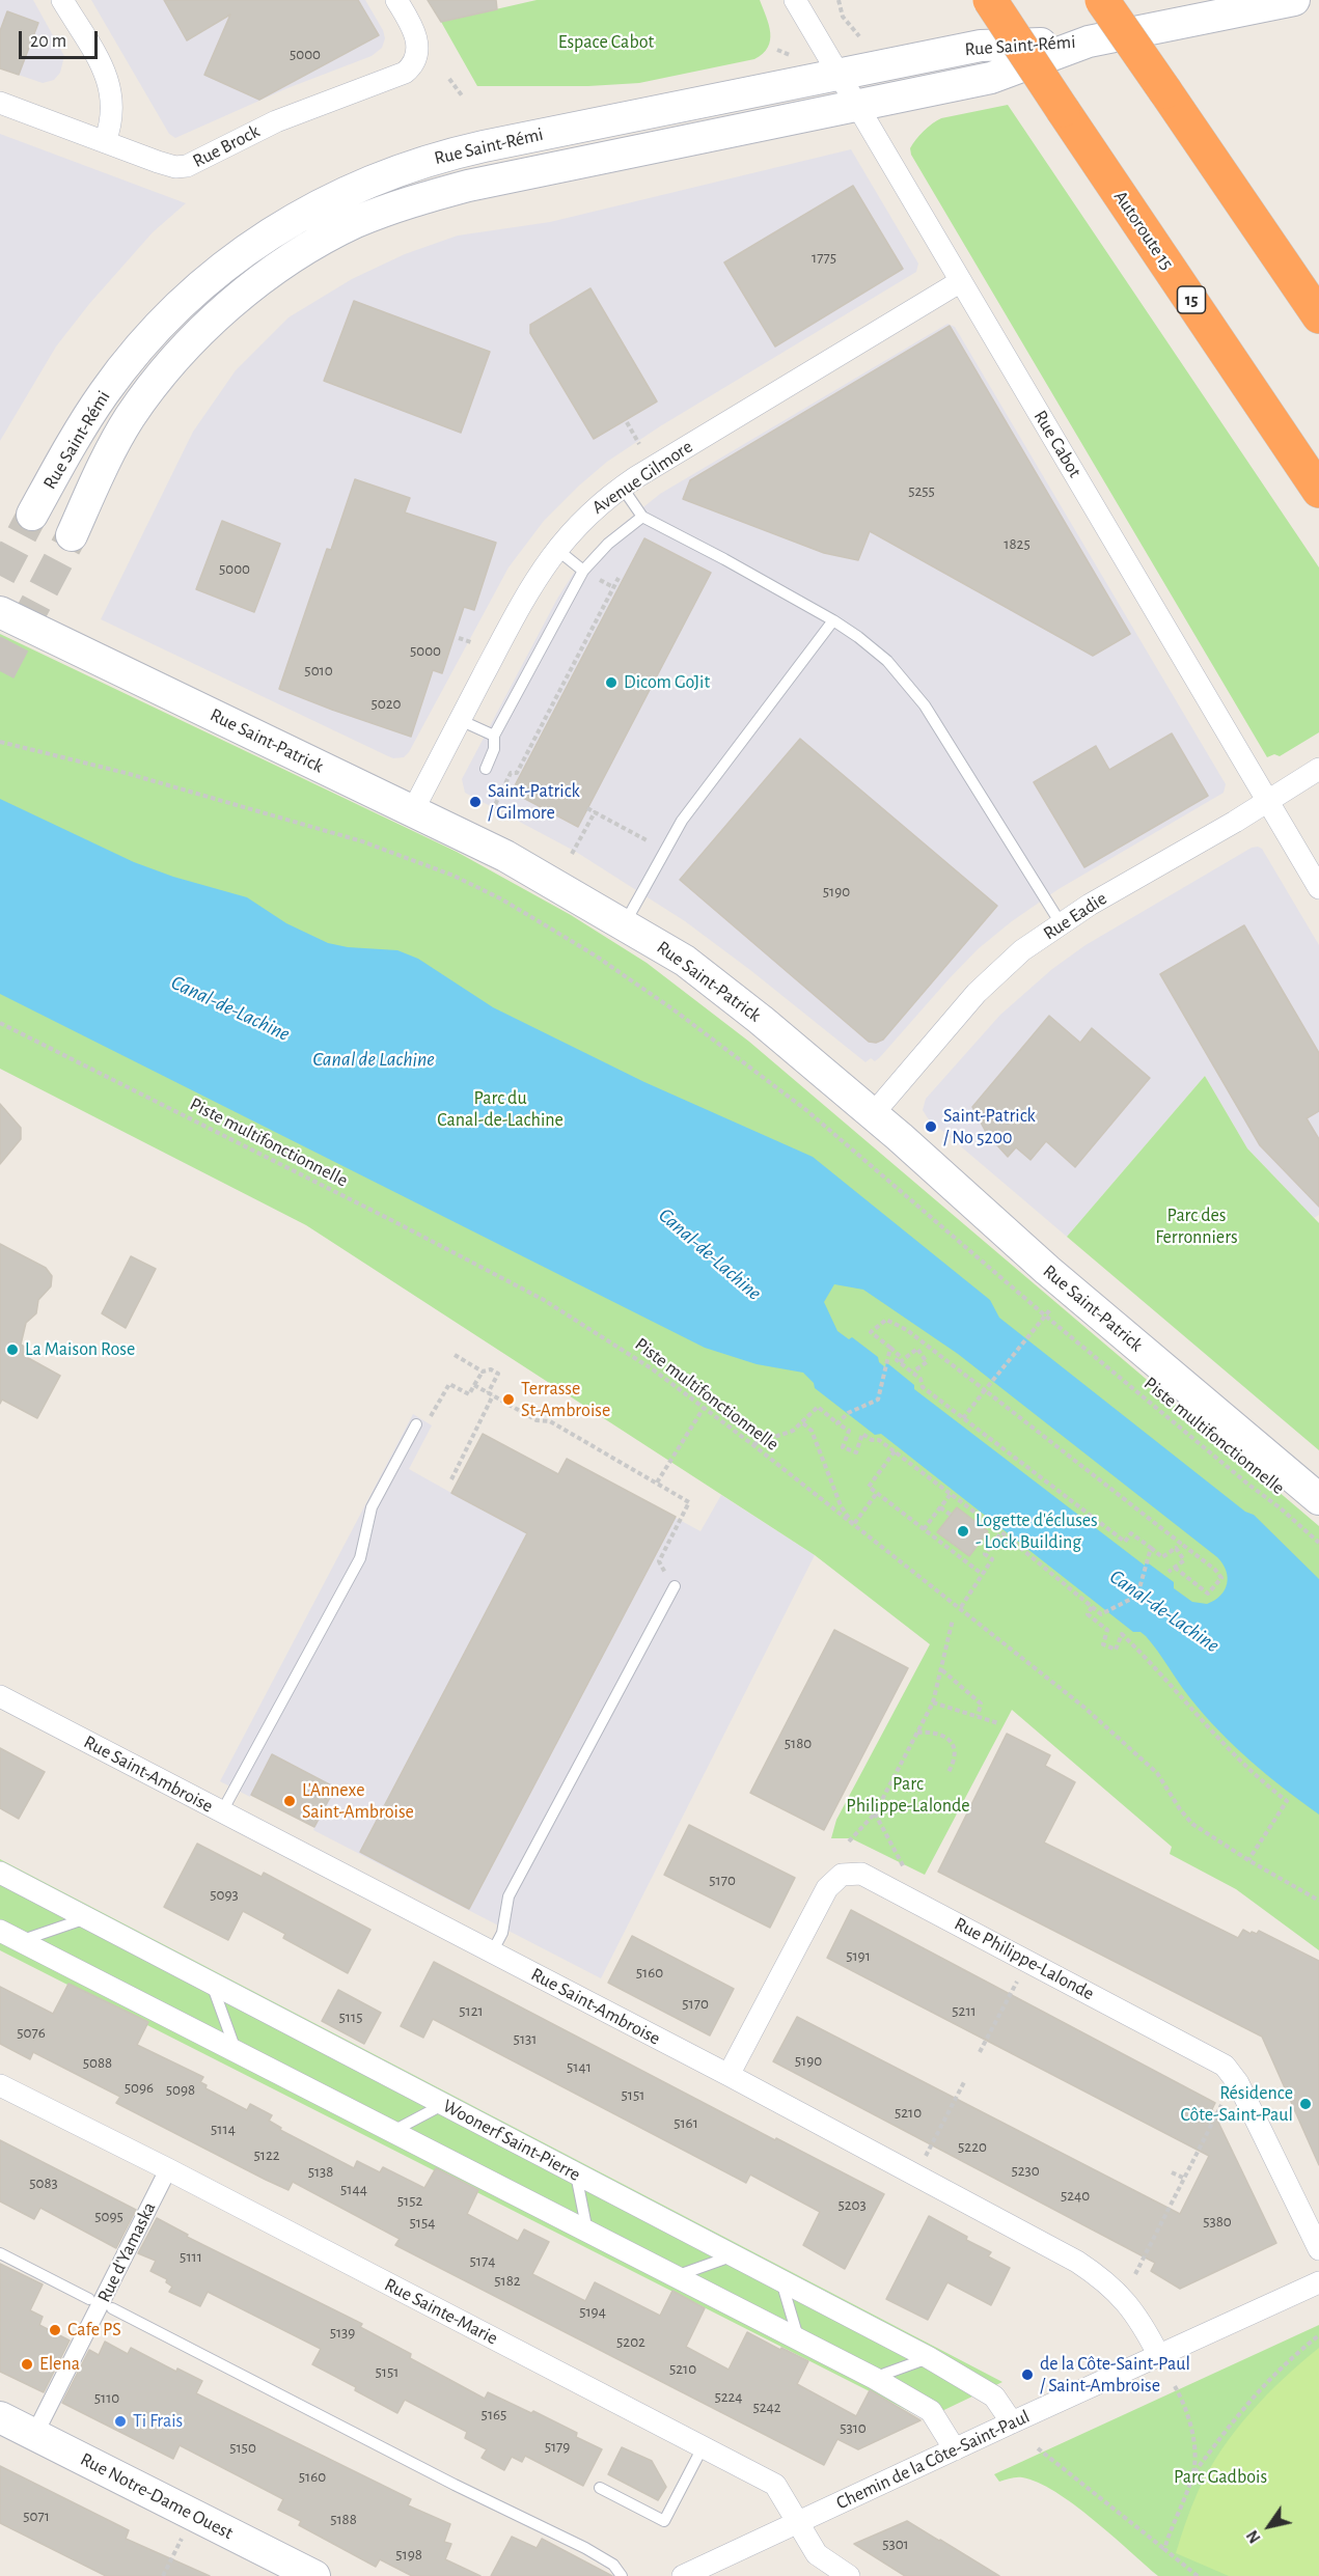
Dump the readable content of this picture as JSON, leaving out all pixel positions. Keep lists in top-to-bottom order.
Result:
{
  "streets": {
    "highway": ["Autoroute 15", "15"],
    "main road": ["Rue Saint-Rémi", "Rue Saint-Patrick", "Rue Notre-Dame Ouest"],
    "street": [
      "Rue Brock",
      "Rue Cabot",
      "Avenue Gilmore",
      "Rue Eadie",
      "Rue Saint-Ambroise",
      "Rue Philippe-Lalonde",
      "Woonerf Saint-Pierre",
      "Rue d'Yamaska",
      "Rue Sainte-Marie",
      "Chemin de la Côte-Saint-Paul"
    ],
    "path": ["Piste multifonctionnelle"]
  },
  "crossings": [
    ["Rue Saint-Rémi", "Rue Cabot"],
    ["Rue Cabot", "Avenue Gilmore"],
    ["Rue Cabot", "Rue Eadie"],
    ["Avenue Gilmore", "Rue Saint-Patrick"],
    ["Rue Saint-Patrick", "Rue Eadie"],
    ["Rue Saint-Ambroise", "Rue Philippe-Lalonde"],
    ["Rue Saint-Ambroise", "Chemin de la Côte-Saint-Paul"],
    ["Woonerf Saint-Pierre", "Chemin de la Côte-Saint-Paul"],
    ["Rue d'Yamaska", "Rue Sainte-Marie"],
    ["Rue d'Yamaska", "Rue Notre-Dame Ouest"],
    ["Rue Sainte-Marie", "Chemin de la Côte-Saint-Paul"]
  ],
  "water": ["Canal-de-Lachine", "Canal de Lachine"],
  "parks": [
    "Espace Cabot",
    "Parc du Canal-de-Lachine",
    "Parc des Ferronniers",
    "Parc Philippe-Lalonde",
    "Parc Gadbois"
  ],
  "places": [
    "Dicom GoJit",
    "Saint-Patrick / Gilmore",
    "Saint-Patrick / No 5200",
    "La Maison Rose",
    "Terrasse St-Ambroise",
    "Logette d'écluses - Lock Building",
    "L'Annexe Saint-Ambroise",
    "Résidence Côte-Saint-Paul",
    "Cafe PS",
    "Elena",
    "de la Côte-Saint-Paul / Saint-Ambroise",
    "Ti Frais"
  ],
  "house_numbers": [
    "5000",
    "1775",
    "5255",
    "1825",
    "5000",
    "5000",
    "5010",
    "5020",
    "5190",
    "5180",
    "5170",
    "5093",
    "5191",
    "5160",
    "5170",
    "5121",
    "5211",
    "5115",
    "5076",
    "5131",
    "5190",
    "5088",
    "5141",
    "5096",
    "5098",
    "5151",
    "5210",
    "5161",
    "5114",
    "5220",
    "5122",
    "5230",
    "5138",
    "5083",
    "5144",
    "5240",
    "5152",
    "5203",
    "5095",
    "5380",
    "5154",
    "5111",
    "5174",
    "5182",
    "5194",
    "5139",
    "5202",
    "5210",
    "5151",
    "5224",
    "5110",
    "5242",
    "5165",
    "5310",
    "5179",
    "5150",
    "5160",
    "5071",
    "5188",
    "5301",
    "5198"
  ],
  "scale_bar": "20 m",
  "north": "bottom left"
}
